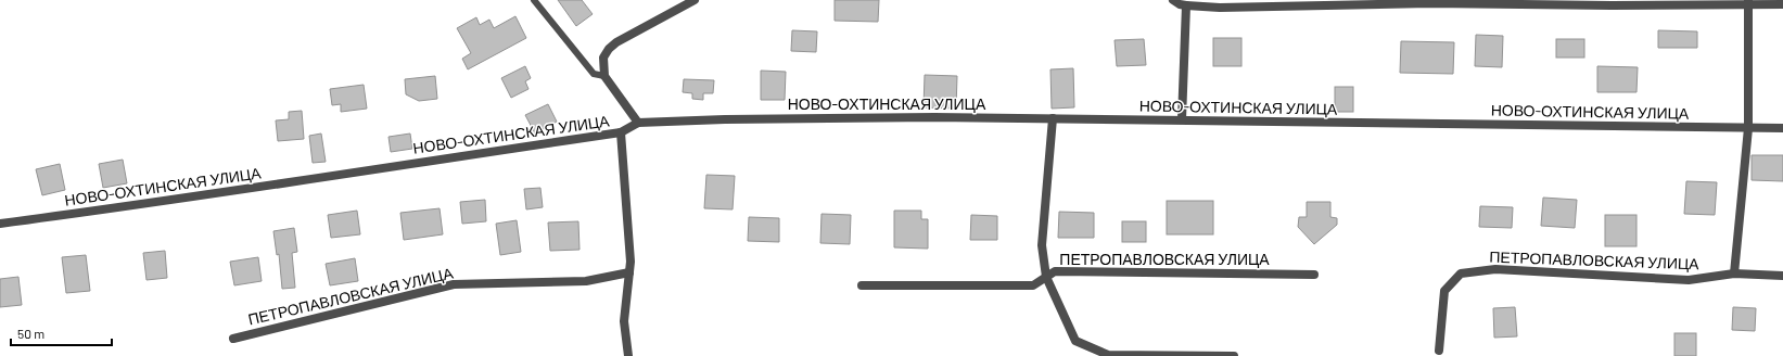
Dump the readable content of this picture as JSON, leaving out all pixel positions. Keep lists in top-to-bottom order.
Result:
{
  "streets": {
    "street": ["НОВО-ОХТИНСКАЯ УЛИЦА", "ПЕТРОПАВЛОВСКАЯ УЛИЦА"]
  },
  "scale_bar": "50 m"
}
